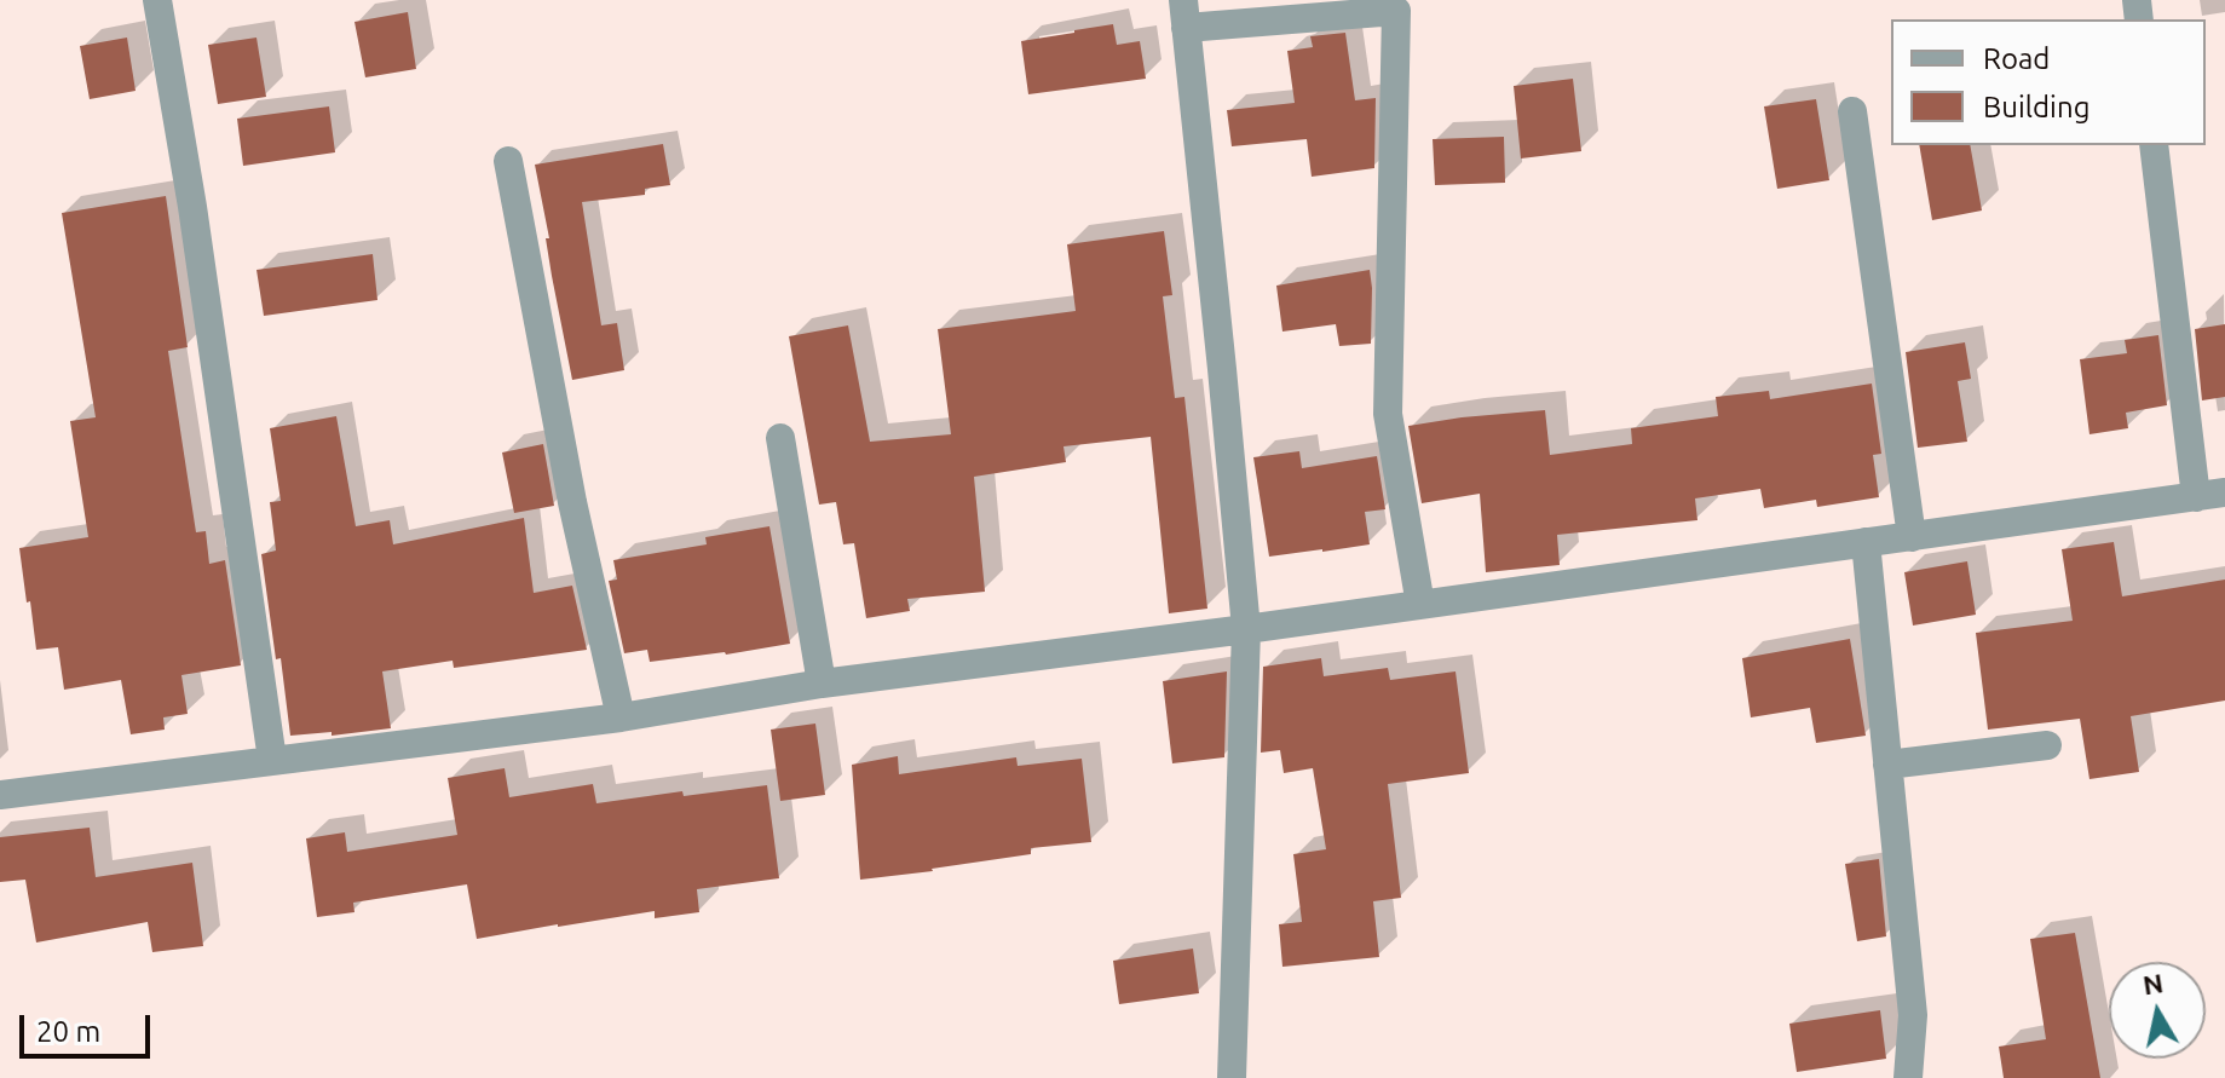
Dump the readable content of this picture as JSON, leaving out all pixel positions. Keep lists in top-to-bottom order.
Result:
{
  "legend": ["Road", "Building"],
  "scale_bar": "20 m",
  "north": "top"
}
